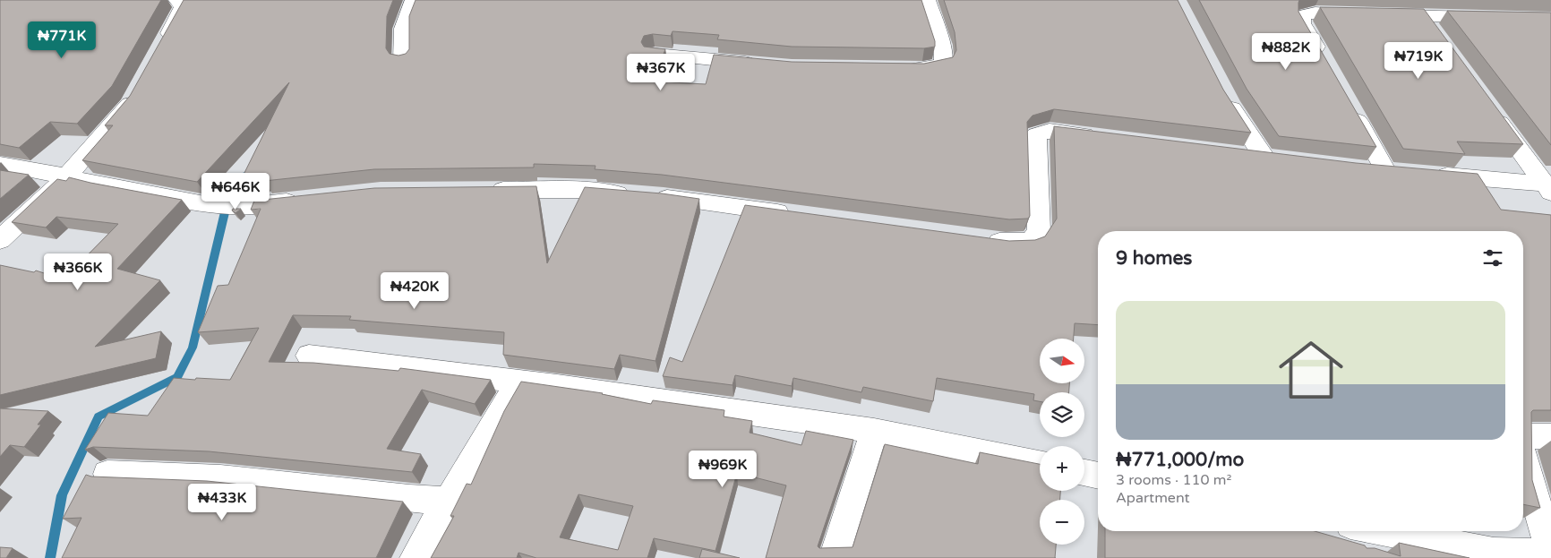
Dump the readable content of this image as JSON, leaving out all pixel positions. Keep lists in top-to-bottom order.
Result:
{
  "north": "right",
  "page": {
    "price": [
      "₦771K",
      "₦882K",
      "₦719K",
      "₦367K",
      "₦646K",
      "₦366K",
      "₦420K",
      "₦969K",
      "₦433K"
    ],
    "heading": "9 homes",
    "list": [
      {
        "name": "₦771,000/mo",
        "note": "3 rooms · 110 m² · Apartment"
      }
    ],
    "map_buttons": ["+", "−"]
  }
}
